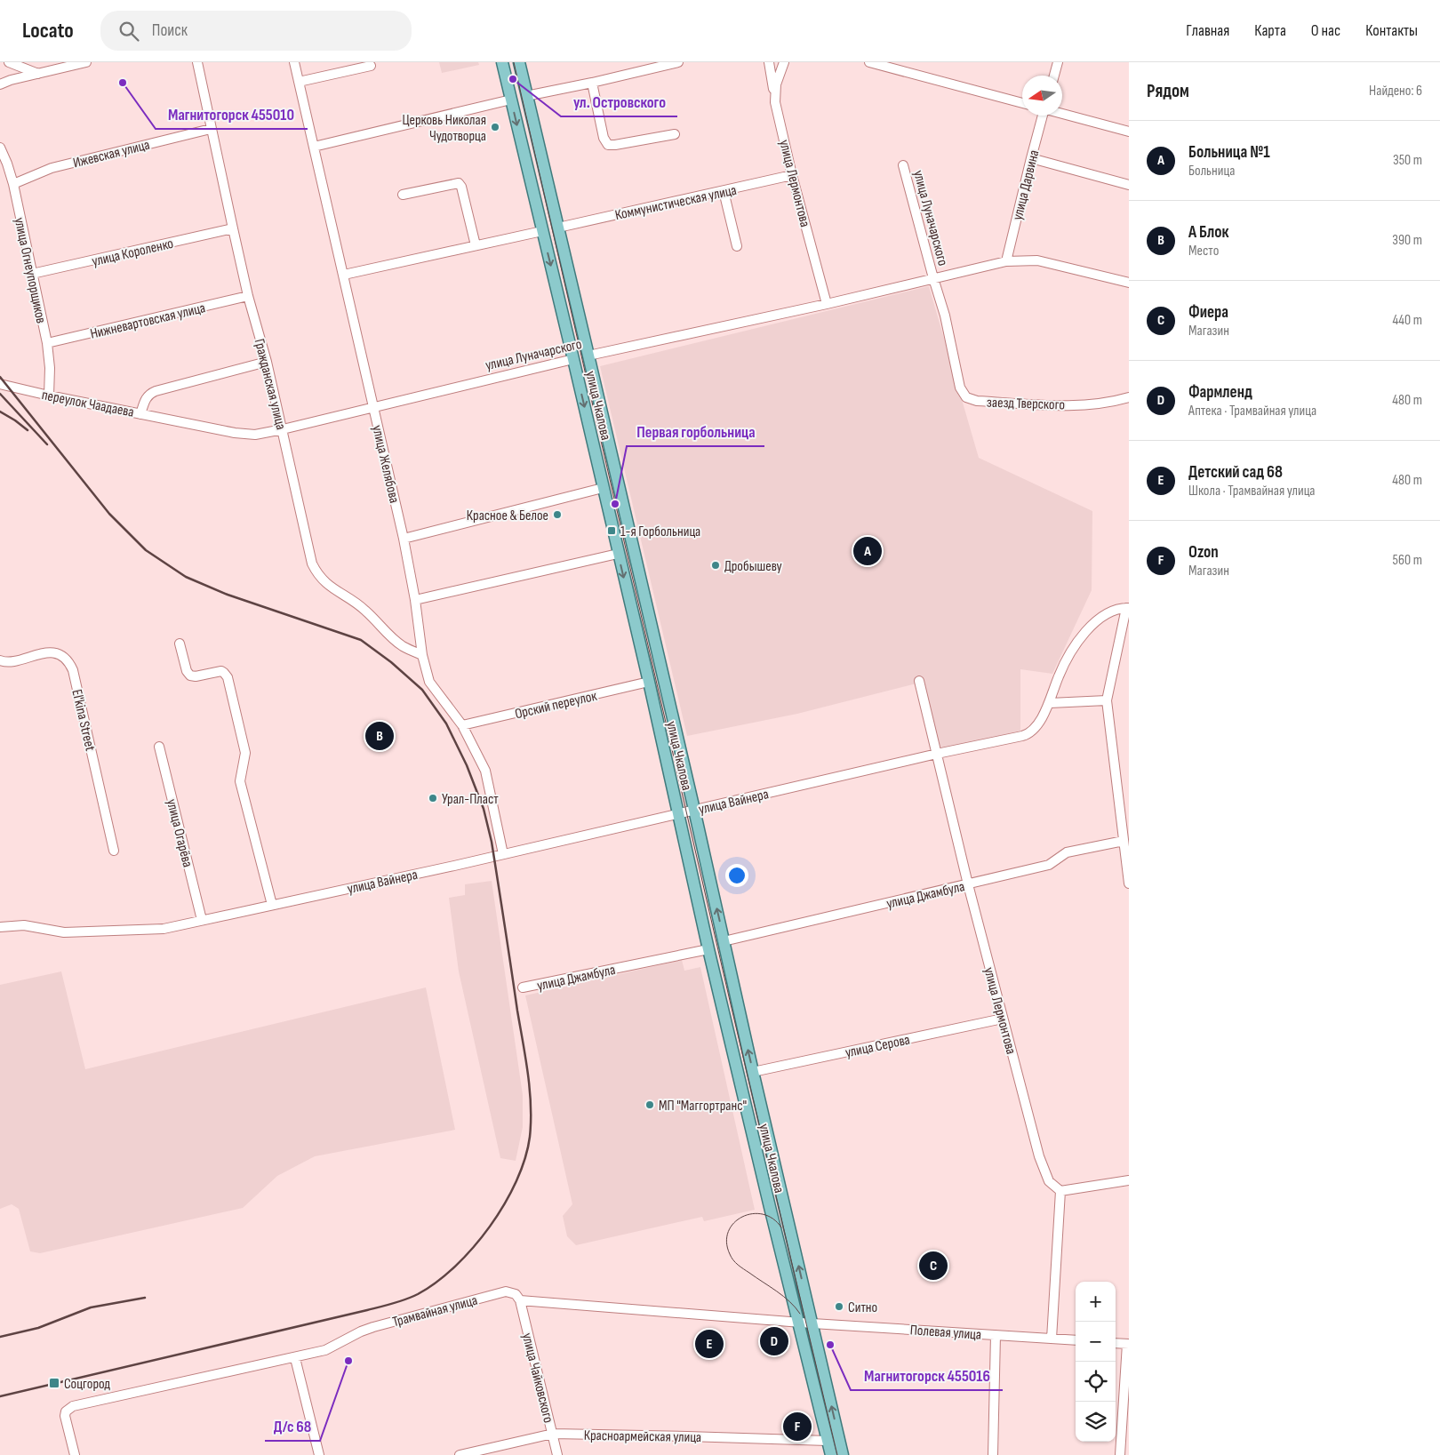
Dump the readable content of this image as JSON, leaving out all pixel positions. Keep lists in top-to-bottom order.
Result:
{
  "streets": {
    "main road": ["улица Луначарского", "улица Чкалова"],
    "street": [
      "Ижевская улица",
      "улица Лермонтова",
      "улица Дарвина",
      "Коммунистическая улица",
      "улица Короленко",
      "улица Огнеупорщиков",
      "Нижневартовская улица",
      "Гражданская улица",
      "переулок Чаадаева",
      "заезд Тверского",
      "улица Желябова",
      "Орский переулок",
      "El'kina Street",
      "улица Вайнера",
      "улица Огарёва",
      "улица Джамбула",
      "улица Серова",
      "Трамвайная улица",
      "Полевая улица",
      "улица Чайковского",
      "Красноармейская улица"
    ]
  },
  "crossings": [
    ["Ижевская улица", "улица Огнеупорщиков"],
    ["Ижевская улица", "Гражданская улица"],
    ["улица Лермонтова", "Коммунистическая улица"],
    ["улица Лермонтова", "улица Луначарского"],
    ["улица Лермонтова", "улица Вайнера"],
    ["улица Лермонтова", "улица Джамбула"],
    ["улица Лермонтова", "улица Серова"],
    ["улица Дарвина", "улица Луначарского"],
    ["Коммунистическая улица", "улица Чкалова"],
    ["улица Луначарского", "Гражданская улица"],
    ["улица Луначарского", "переулок Чаадаева"],
    ["улица Луначарского", "заезд Тверского"],
    ["улица Луначарского", "улица Чкалова"],
    ["улица Луначарского", "улица Желябова"],
    ["улица Короленко", "улица Огнеупорщиков"],
    ["улица Короленко", "Гражданская улица"],
    ["улица Огнеупорщиков", "Нижневартовская улица"],
    ["улица Огнеупорщиков", "переулок Чаадаева"],
    ["Нижневартовская улица", "Гражданская улица"],
    ["Гражданская улица", "переулок Чаадаева"],
    ["Гражданская улица", "улица Желябова"],
    ["улица Чкалова", "Орский переулок"],
    ["улица Чкалова", "улица Вайнера"],
    ["улица Чкалова", "улица Джамбула"],
    ["улица Чкалова", "улица Серова"],
    ["улица Чкалова", "Трамвайная улица"],
    ["улица Чкалова", "Полевая улица"],
    ["улица Чкалова", "Красноармейская улица"],
    ["улица Желябова", "Орский переулок"],
    ["улица Желябова", "улица Вайнера"],
    ["улица Вайнера", "улица Огарёва"],
    ["Трамвайная улица", "Полевая улица"],
    ["Трамвайная улица", "улица Чайковского"],
    ["улица Чайковского", "Красноармейская улица"]
  ],
  "places": {
    "other": [
      "ул. Островского",
      "Магнитогорск 455010",
      "Церковь Николая Чудотворца",
      "Первая горбольница",
      "Красное & Белое",
      "Дробышеву",
      "Урал-Пласт",
      "МП \"Маггортранс\"",
      "Ситно",
      "Магнитогорск 455016",
      "Д/с 68"
    ],
    "transit": ["1-я Горбольница", "Соцгород"]
  },
  "north": "left",
  "page": {
    "header": "Locato",
    "search": "Поиск",
    "nav": [
      "Главная",
      "Карта",
      "О нас",
      "Контакты"
    ],
    "heading": ["Рядом", "Найдено: 6"],
    "list": [
      {
        "mark": "A",
        "name": "Больница №1",
        "note": "Больница",
        "value": "350 m"
      },
      {
        "mark": "B",
        "name": "А Блок",
        "note": "Место",
        "value": "390 m"
      },
      {
        "mark": "C",
        "name": "Фиера",
        "note": "Магазин",
        "value": "440 m"
      },
      {
        "mark": "D",
        "name": "Фармленд",
        "note": "Аптека · Трамвайная улица",
        "value": "480 m"
      },
      {
        "mark": "E",
        "name": "Детский сад 68",
        "note": "Школа · Трамвайная улица",
        "value": "480 m"
      },
      {
        "mark": "F",
        "name": "Ozon",
        "note": "Магазин",
        "value": "560 m"
      }
    ],
    "pins": [
      "A",
      "B",
      "C",
      "D",
      "E",
      "F"
    ],
    "map_buttons": ["+", "−"]
  }
}
